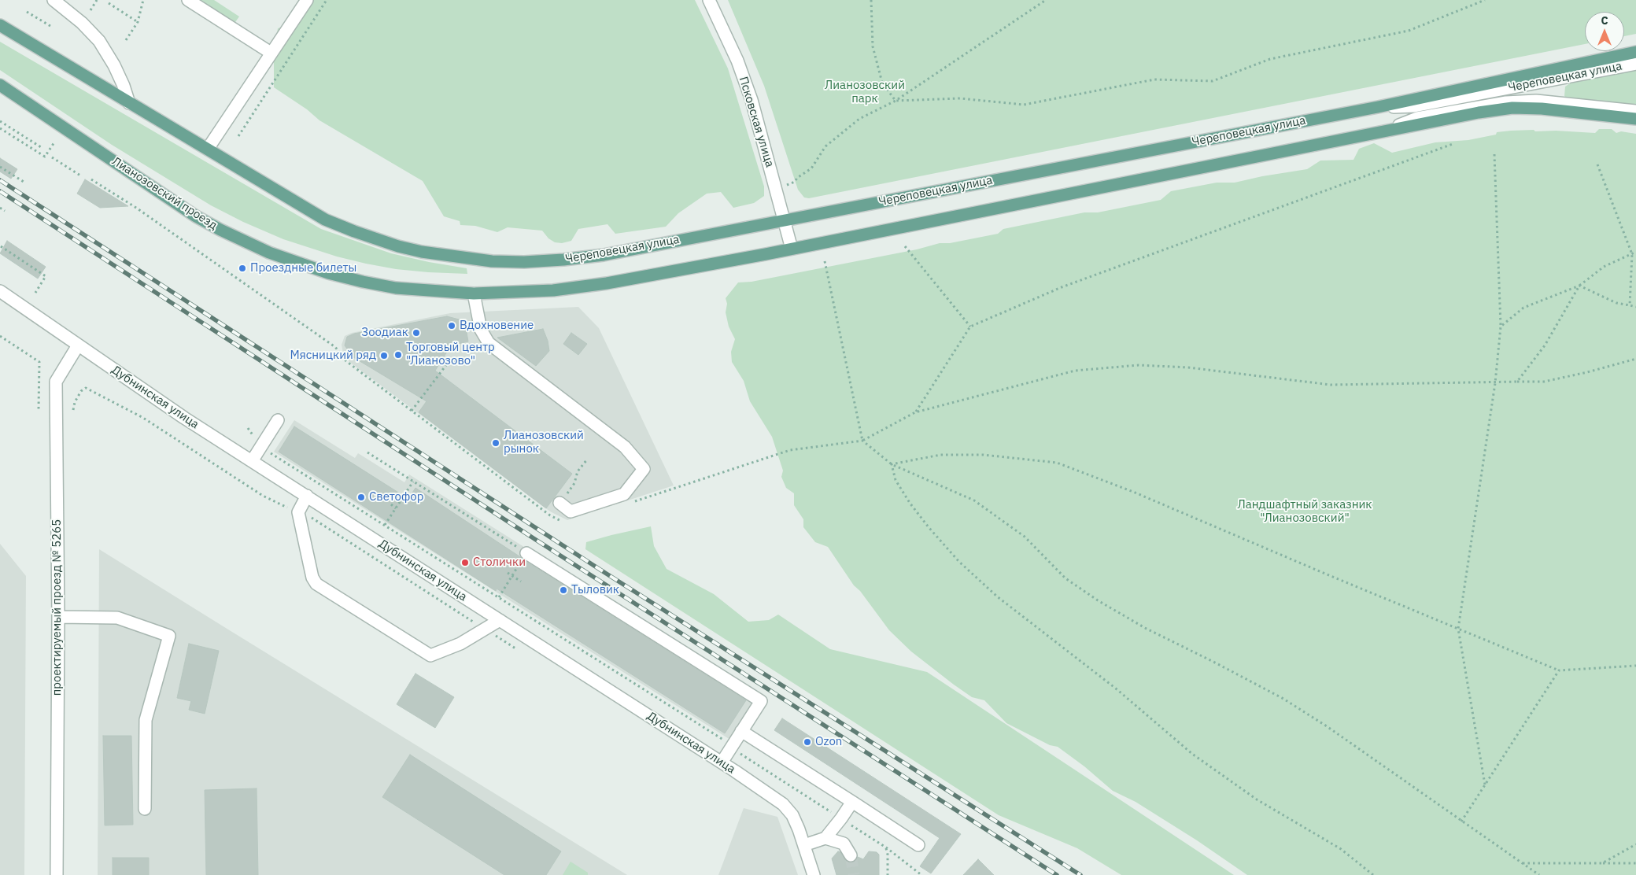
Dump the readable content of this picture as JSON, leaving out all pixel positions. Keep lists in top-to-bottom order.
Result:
{
  "streets": {
    "main road": ["Череповецкая улица", "Лианозовский проезд"],
    "street": ["Псковская улица", "Дубнинская улица", "проектируемый проезд № 5265"]
  },
  "crossings": [
    ["Череповецкая улица", "Псковская улица"],
    ["Череповецкая улица", "Лианозовский проезд"],
    ["Дубнинская улица", "проектируемый проезд № 5265"]
  ],
  "parks": ["Лианозовский парк", "Ландшафтный заказник \"Лианозовский\""],
  "places": [
    "Проездные билеты",
    "Вдохновение",
    "Зоодиак",
    "Торговый центр \"Лианозово\"",
    "Мясницкий ряд",
    "Лианозовский рынок",
    "Светофор",
    "Столички",
    "Тыловик",
    "Ozon"
  ],
  "north": "top"
}
